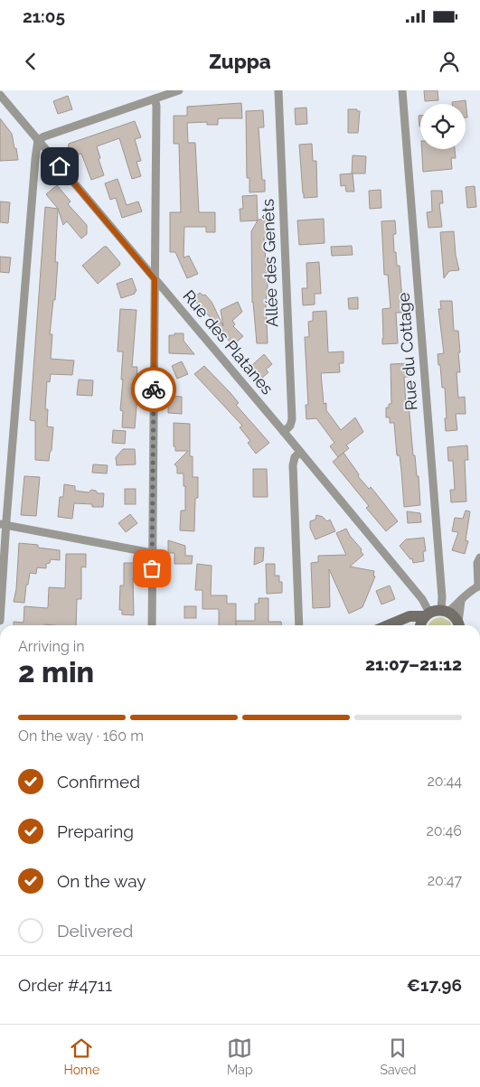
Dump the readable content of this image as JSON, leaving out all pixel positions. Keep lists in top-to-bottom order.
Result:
{
  "streets": {
    "street": ["Allée des Genêts", "Rue des Platanes", "Rue du Cottage"]
  },
  "crossings": [
    ["Allée des Genêts", "Rue des Platanes"],
    ["Rue des Platanes", "Rue du Cottage"]
  ],
  "page": {
    "status": "21:05",
    "header": "Zuppa",
    "heading": ["2 min", "Arriving in", "21:07–21:12"],
    "panel": ["Order #4711", "€17.96"],
    "bar": "On the way · 160 m",
    "list": [
      ["Confirmed", "20:44"],
      ["Preparing", "20:46"],
      ["On the way", "20:47"],
      "Delivered"
    ],
    "tabs": ["Home", "Map", "Saved"]
  }
}
